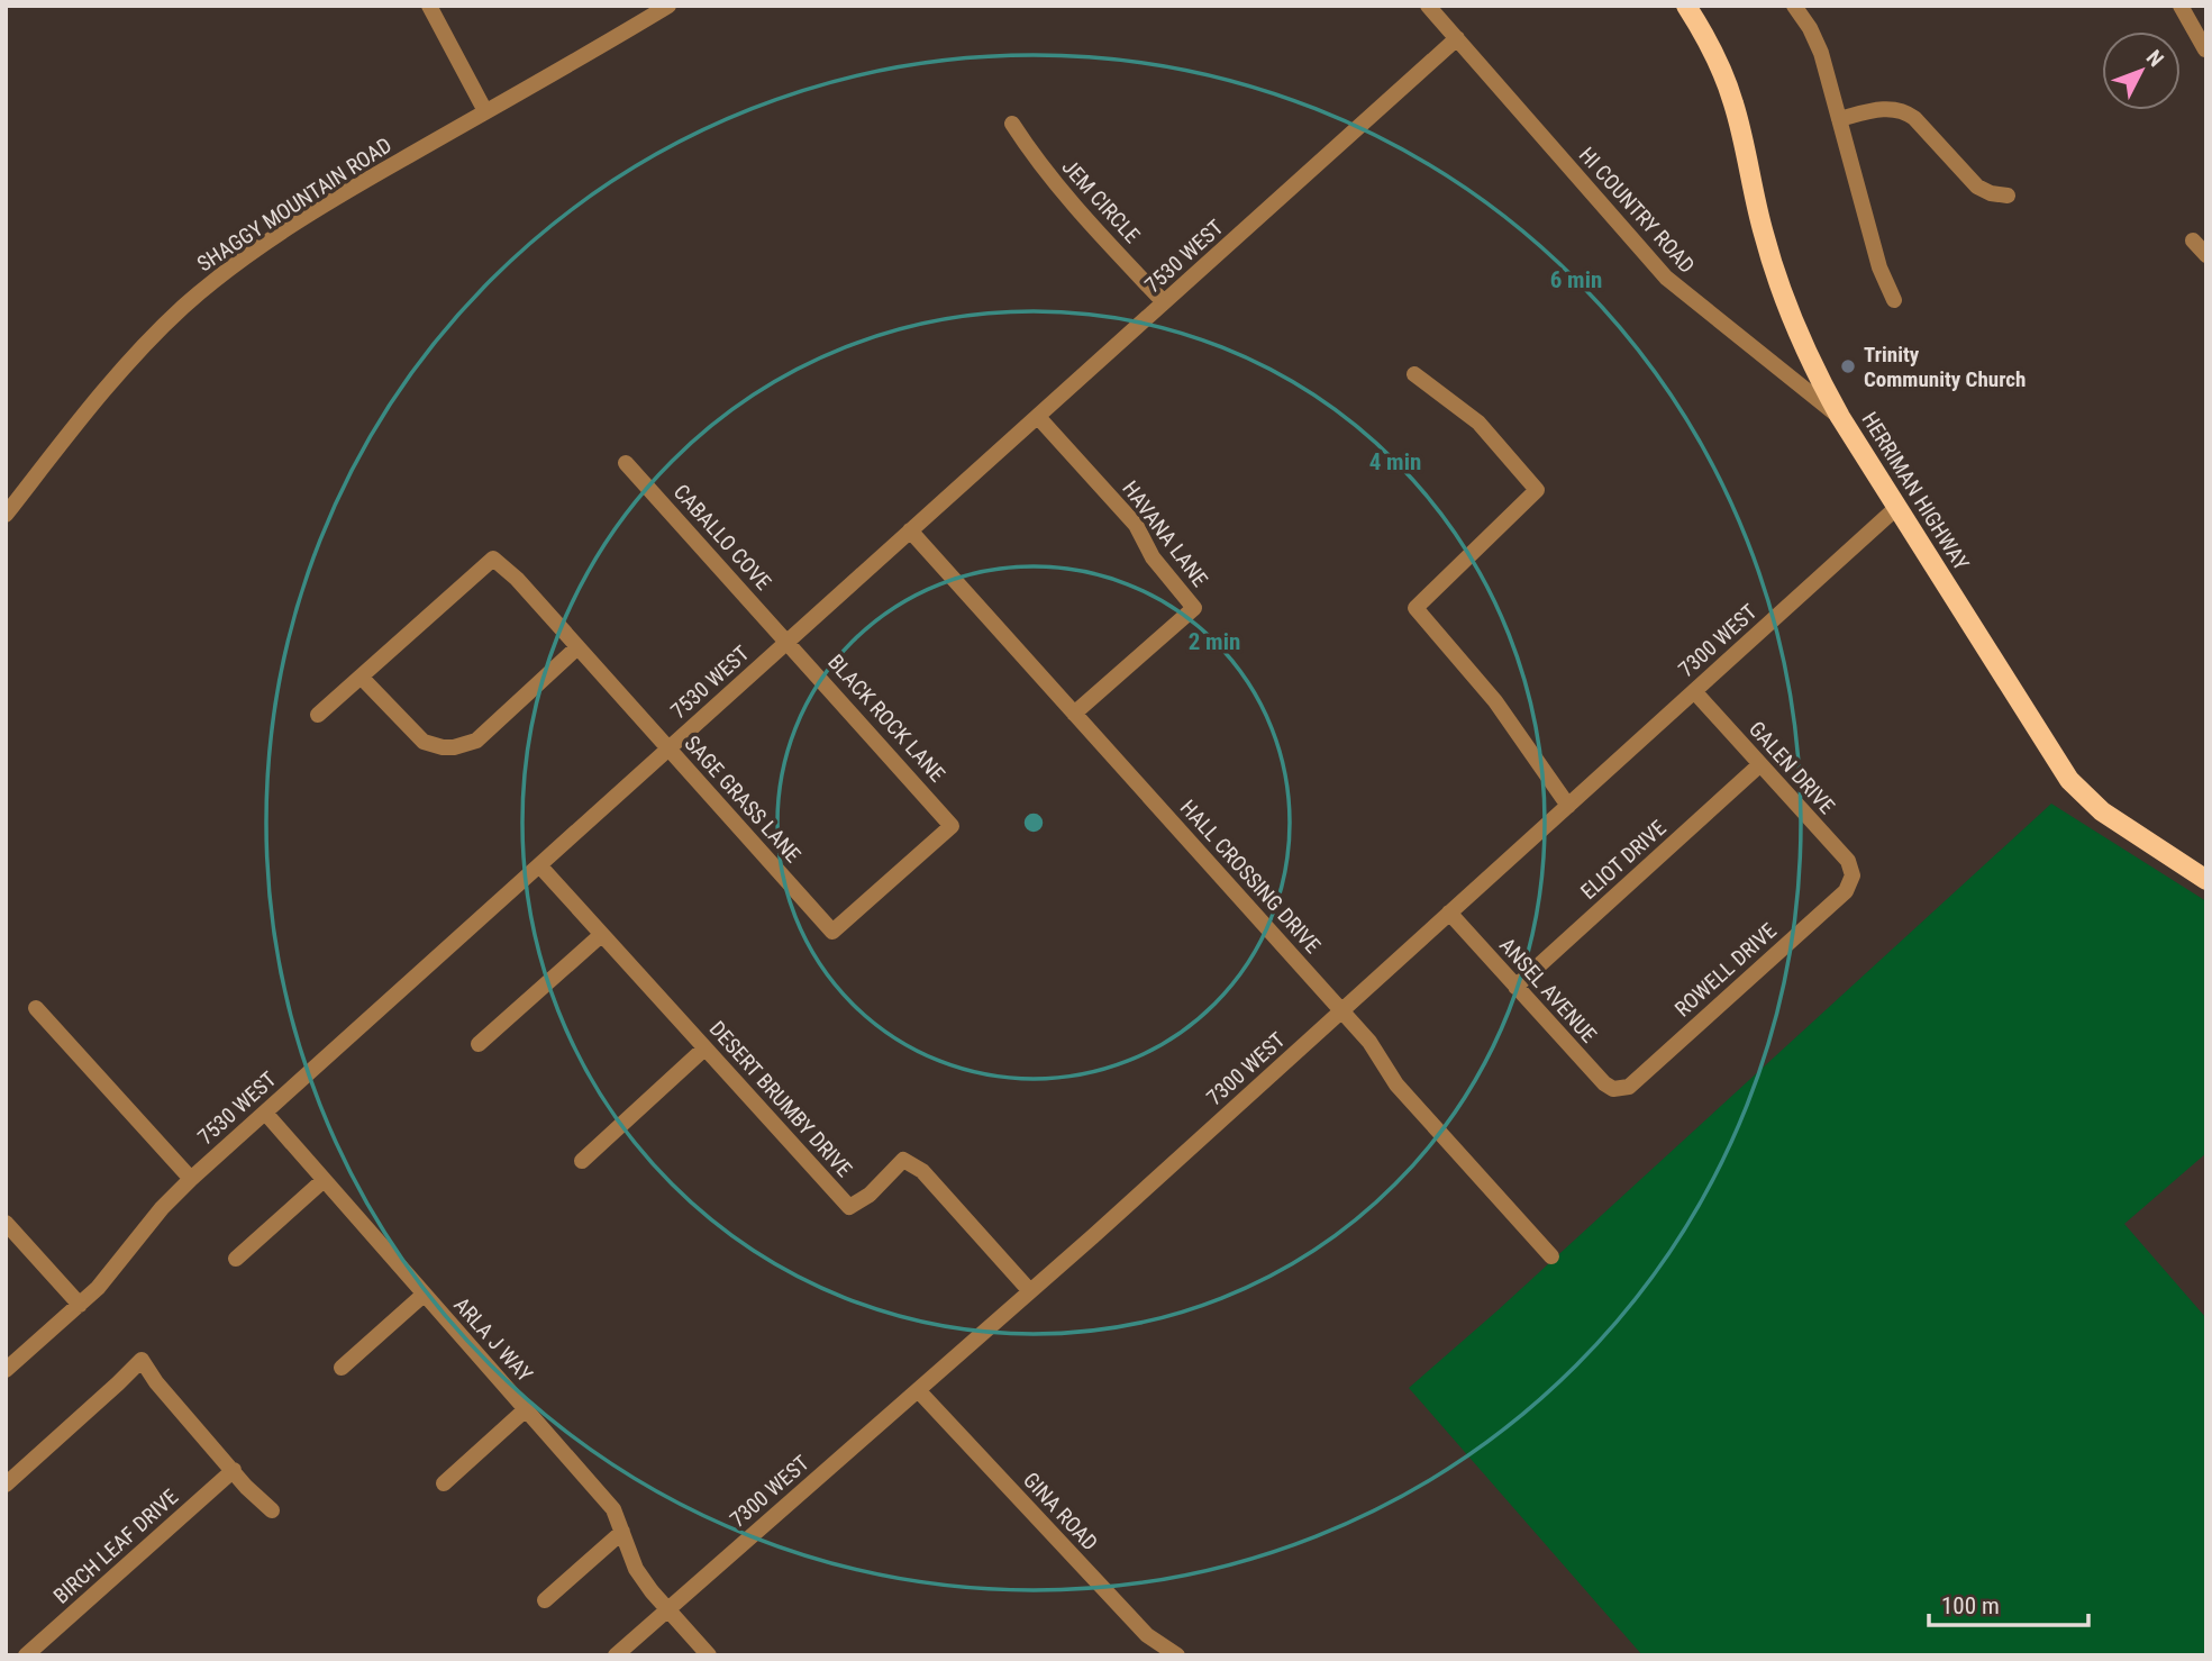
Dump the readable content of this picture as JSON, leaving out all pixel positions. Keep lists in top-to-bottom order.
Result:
{
  "streets": {
    "main road": ["HERRIMAN HIGHWAY"],
    "street": [
      "JEM CIRCLE",
      "SHAGGY MOUNTAIN ROAD",
      "HI COUNTRY ROAD",
      "7530 WEST",
      "HAVANA LANE",
      "CABALLO COVE",
      "7300 WEST",
      "BLACK ROCK LANE",
      "GALEN DRIVE",
      "SAGE GRASS LANE",
      "ELIOT DRIVE",
      "HALL CROSSING DRIVE",
      "ROWELL DRIVE",
      "ANSEL AVENUE",
      "DESERT BRUMBY DRIVE",
      "ARLA J WAY",
      "GINA ROAD",
      "BIRCH LEAF DRIVE"
    ]
  },
  "crossings": [
    ["JEM CIRCLE", "7530 WEST"],
    ["HI COUNTRY ROAD", "7530 WEST"],
    ["HI COUNTRY ROAD", "HERRIMAN HIGHWAY"],
    ["7530 WEST", "HAVANA LANE"],
    ["7530 WEST", "CABALLO COVE"],
    ["7530 WEST", "BLACK ROCK LANE"],
    ["7530 WEST", "SAGE GRASS LANE"],
    ["7530 WEST", "HALL CROSSING DRIVE"],
    ["7530 WEST", "DESERT BRUMBY DRIVE"],
    ["7530 WEST", "ARLA J WAY"],
    ["HERRIMAN HIGHWAY", "7300 WEST"],
    ["HAVANA LANE", "HALL CROSSING DRIVE"],
    ["CABALLO COVE", "BLACK ROCK LANE"],
    ["7300 WEST", "GALEN DRIVE"],
    ["7300 WEST", "HALL CROSSING DRIVE"],
    ["7300 WEST", "ANSEL AVENUE"],
    ["7300 WEST", "DESERT BRUMBY DRIVE"],
    ["7300 WEST", "ARLA J WAY"],
    ["7300 WEST", "GINA ROAD"],
    ["BLACK ROCK LANE", "SAGE GRASS LANE"],
    ["GALEN DRIVE", "ELIOT DRIVE"],
    ["GALEN DRIVE", "ROWELL DRIVE"],
    ["ELIOT DRIVE", "ANSEL AVENUE"],
    ["ROWELL DRIVE", "ANSEL AVENUE"]
  ],
  "places": ["Trinity Community Church"],
  "scale_bar": "100 m",
  "north": "top right",
  "rings": ["6 min", "4 min", "2 min"]
}
